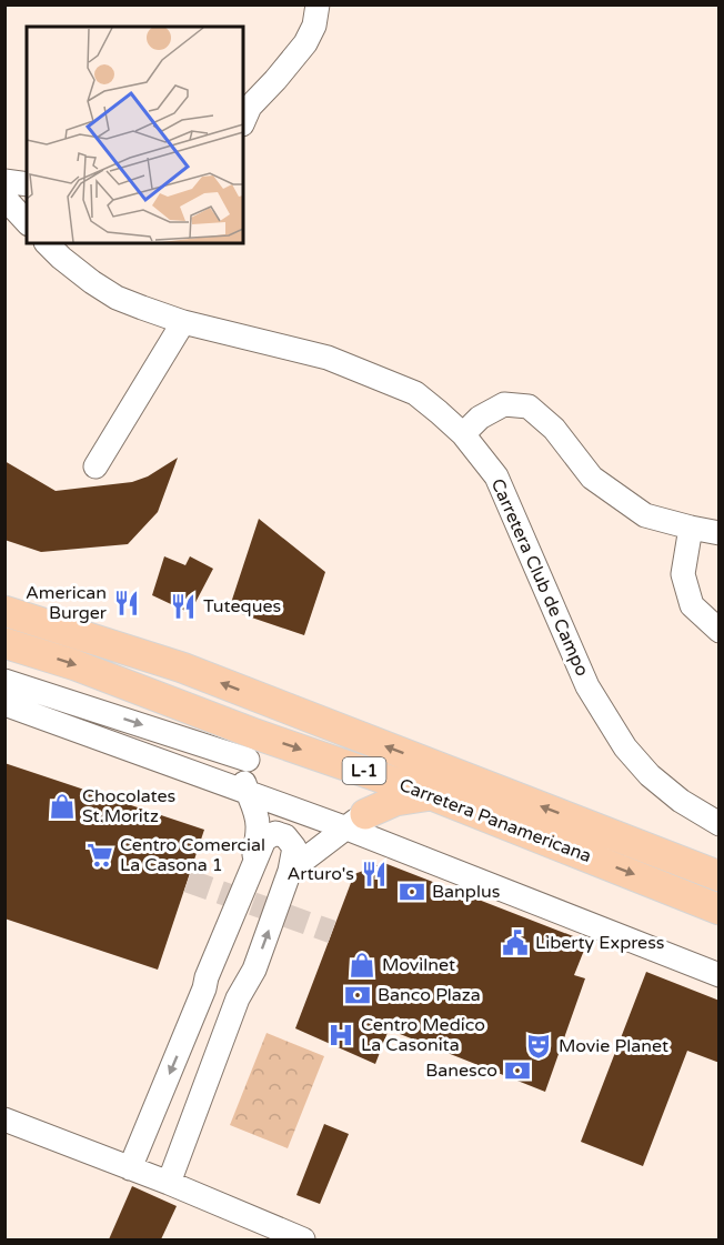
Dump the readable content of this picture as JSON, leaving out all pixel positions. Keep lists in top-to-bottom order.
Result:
{
  "streets": {
    "main road": ["L-1", "Carretera Panamericana"],
    "street": ["Carretera Club de Campo"]
  },
  "places": {
    "restaurant": ["American Burger", "Tuteques", "Arturo's"],
    "shop": ["Chocolates St.Moritz", "Movilnet"],
    "supermarket": ["Centro Comercial La Casona 1"],
    "bank": ["Banplus", "Banco Plaza", "Banesco"],
    "public building": ["Liberty Express"],
    "hospital": ["Centro Medico La Casonita"],
    "theatre": ["Movie Planet"]
  }
}
